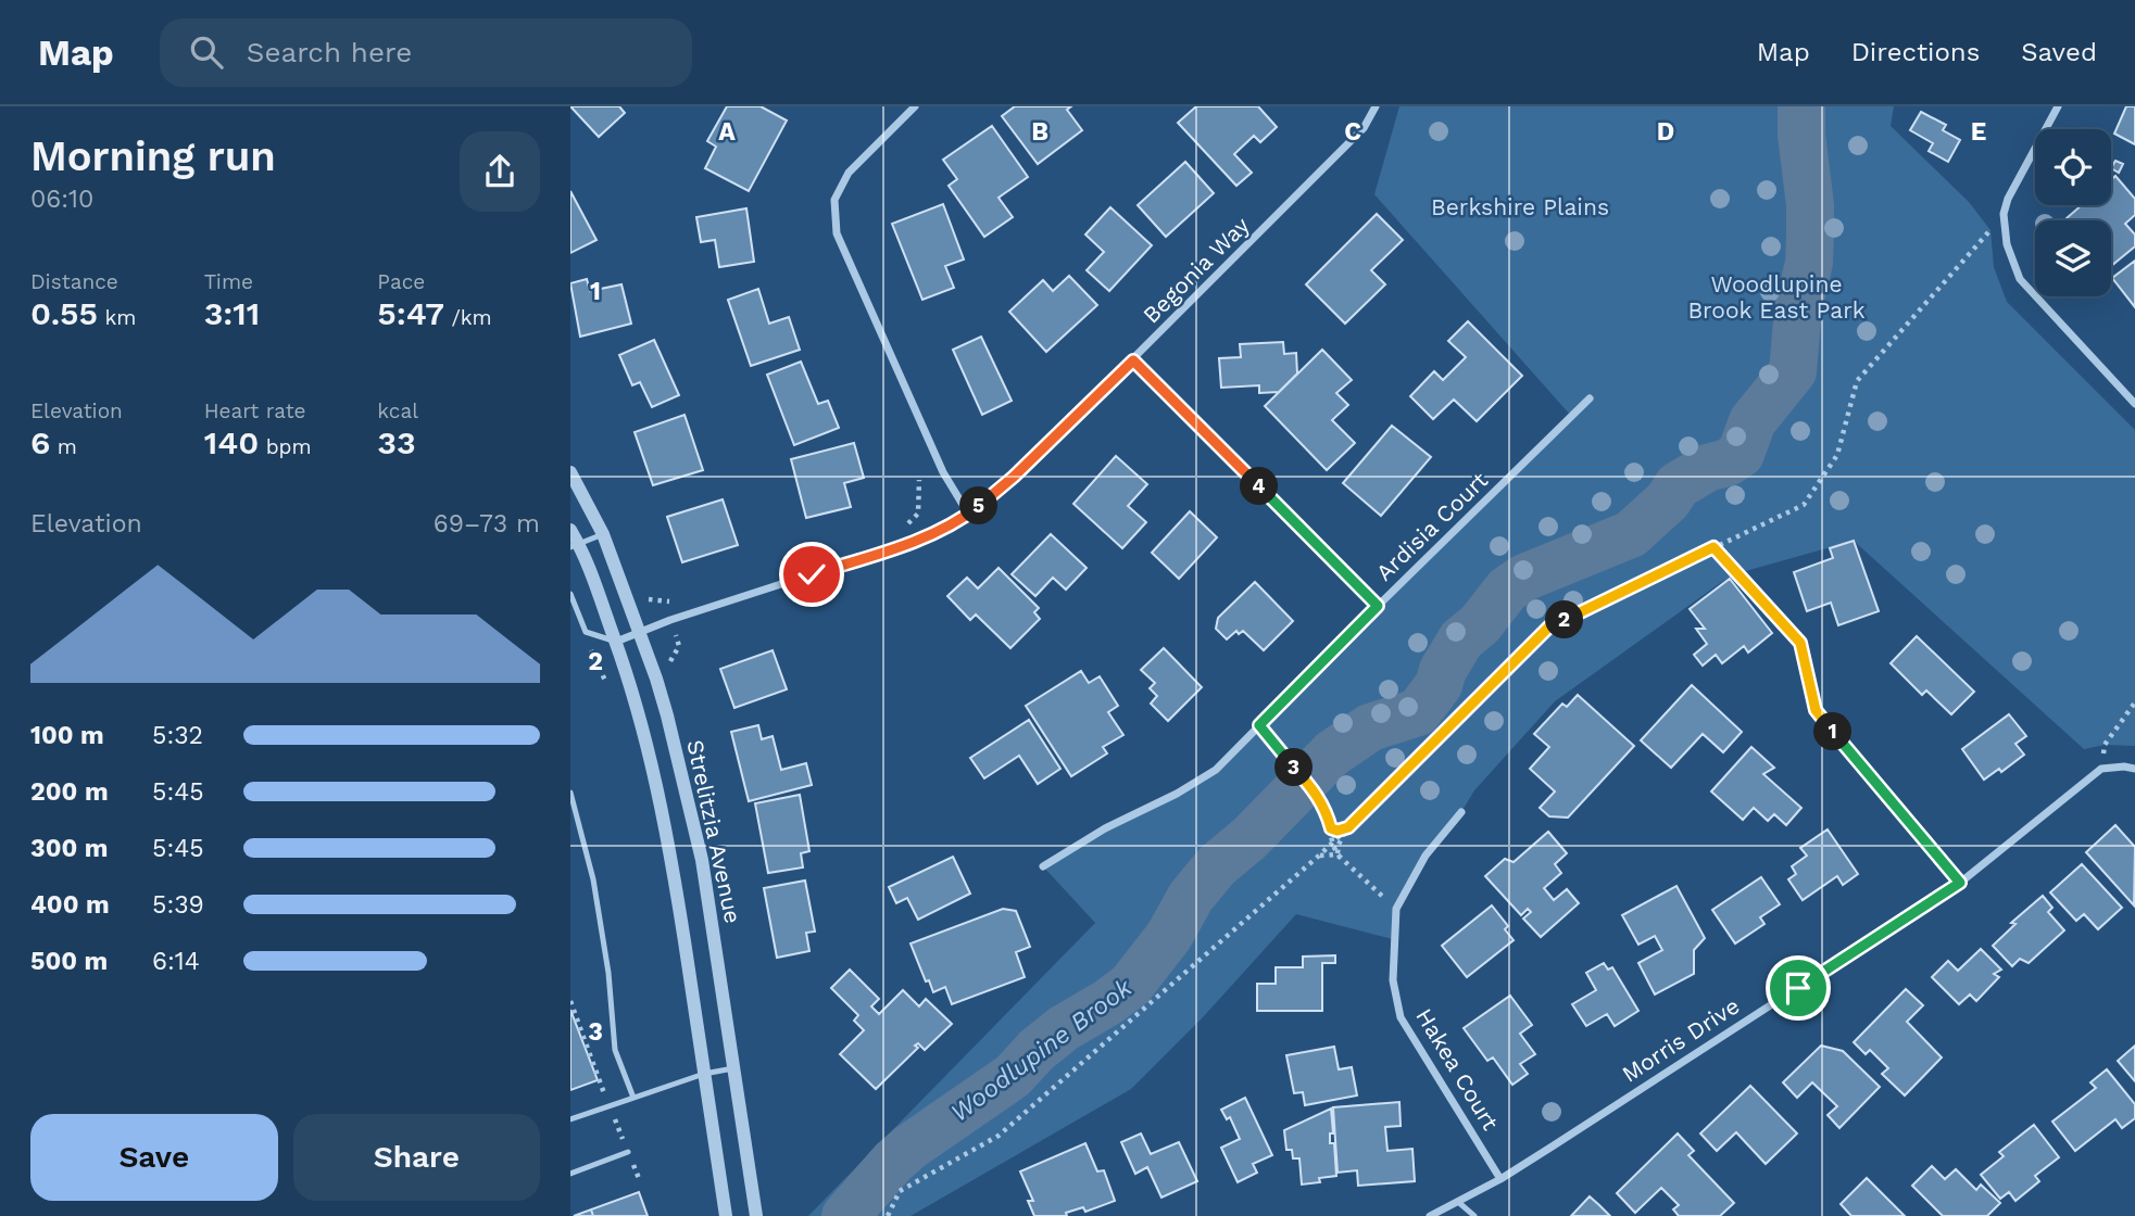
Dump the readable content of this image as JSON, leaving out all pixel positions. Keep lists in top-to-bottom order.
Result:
{
  "streets": {
    "street": [
      "Begonia Way",
      "Ardisia Court",
      "Strelitzia Avenue",
      "Morris Drive",
      "Hakea Court"
    ]
  },
  "crossings": [
    ["Begonia Way", "Strelitzia Avenue"],
    ["Morris Drive", "Hakea Court"]
  ],
  "water": ["Woodlupine Brook"],
  "parks": ["Berkshire Plains", "Woodlupine Brook East Park"],
  "page": {
    "header": "Map",
    "search": "Search here",
    "nav": ["Map", "Directions", "Saved"],
    "heading": ["Morning run", "06:10"],
    "stats": [
      ["Distance", "0.55 km"],
      ["Time", "3:11"],
      ["Pace", "5:47 /km"],
      ["Elevation", "6 m"],
      ["Heart rate", "140 bpm"],
      ["kcal", "33"]
    ],
    "pins": [
      "4",
      "5",
      "2",
      "1",
      "3"
    ],
    "chart": ["Elevation", "69–73 m"],
    "list": [
      {
        "name": "100 m",
        "note": "5:32"
      },
      {
        "name": "200 m",
        "note": "5:45"
      },
      {
        "name": "300 m",
        "note": "5:45"
      },
      {
        "name": "400 m",
        "note": "5:39"
      },
      {
        "name": "500 m",
        "note": "6:14"
      }
    ],
    "buttons": ["Save", "Share"]
  },
  "grid": {
    "columns": [
      "A",
      "B",
      "C",
      "D",
      "E"
    ],
    "rows": ["1", "2", "3"]
  }
}
